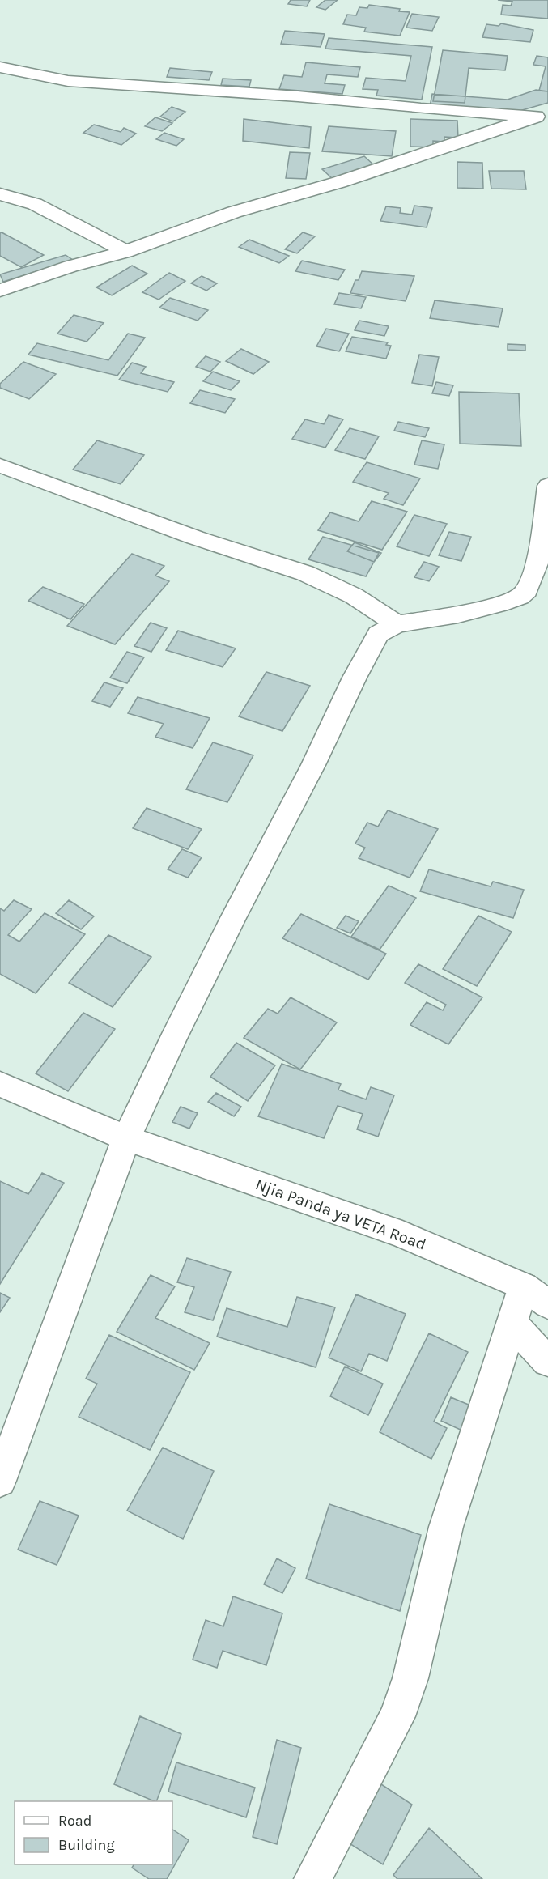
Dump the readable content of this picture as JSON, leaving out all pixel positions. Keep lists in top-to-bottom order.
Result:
{
  "streets": {
    "street": ["Njia Panda ya VETA Road"]
  },
  "legend": ["Road", "Building"]
}
